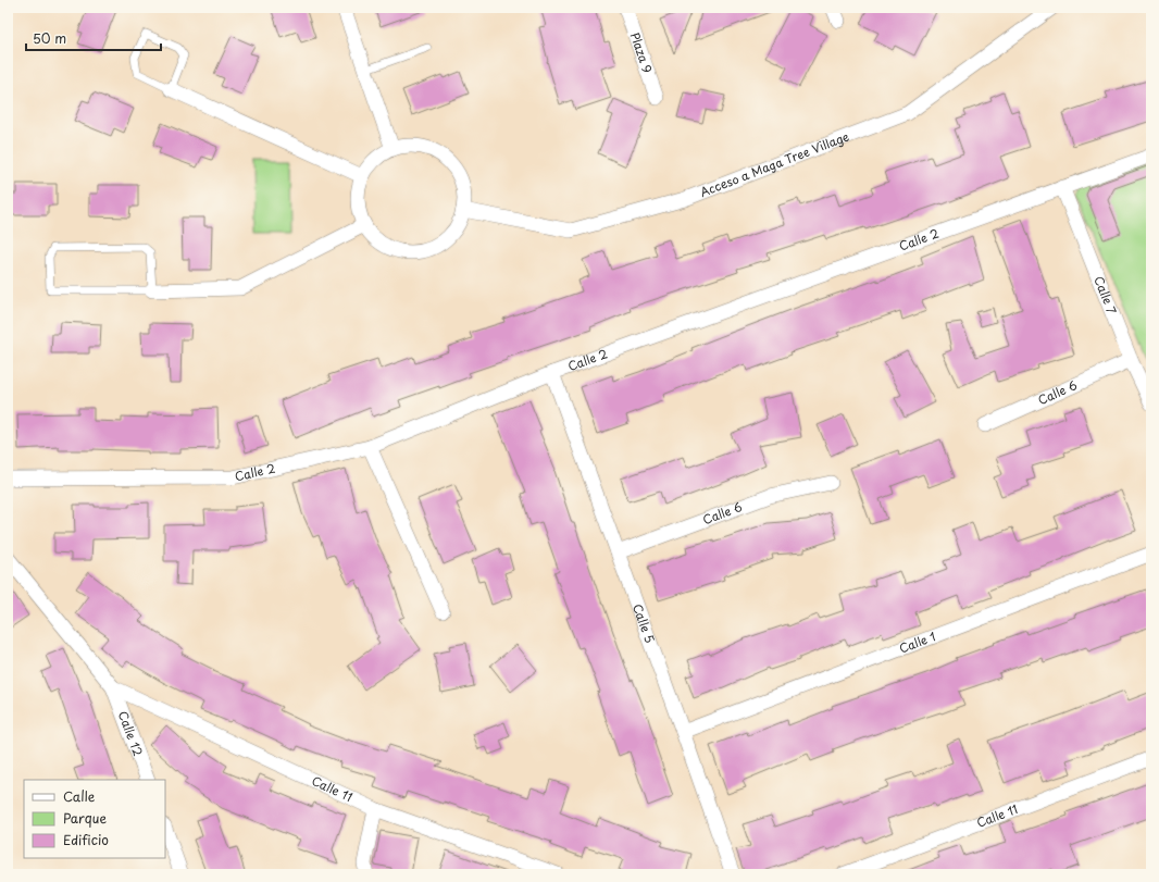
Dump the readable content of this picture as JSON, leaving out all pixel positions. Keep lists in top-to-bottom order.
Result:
{
  "streets": {
    "street": [
      "Plaza 9",
      "Acceso a Maga Tree Village",
      "Calle 2",
      "Calle 7",
      "Calle 6",
      "Calle 5",
      "Calle 1",
      "Calle 12",
      "Calle 11"
    ]
  },
  "crossings": [
    ["Calle 2", "Calle 7"],
    ["Calle 2", "Calle 5"],
    ["Calle 7", "Calle 6"],
    ["Calle 6", "Calle 5"],
    ["Calle 5", "Calle 1"],
    ["Calle 12", "Calle 11"]
  ],
  "legend": ["Calle", "Parque", "Edificio"],
  "scale_bar": "50 m"
}
